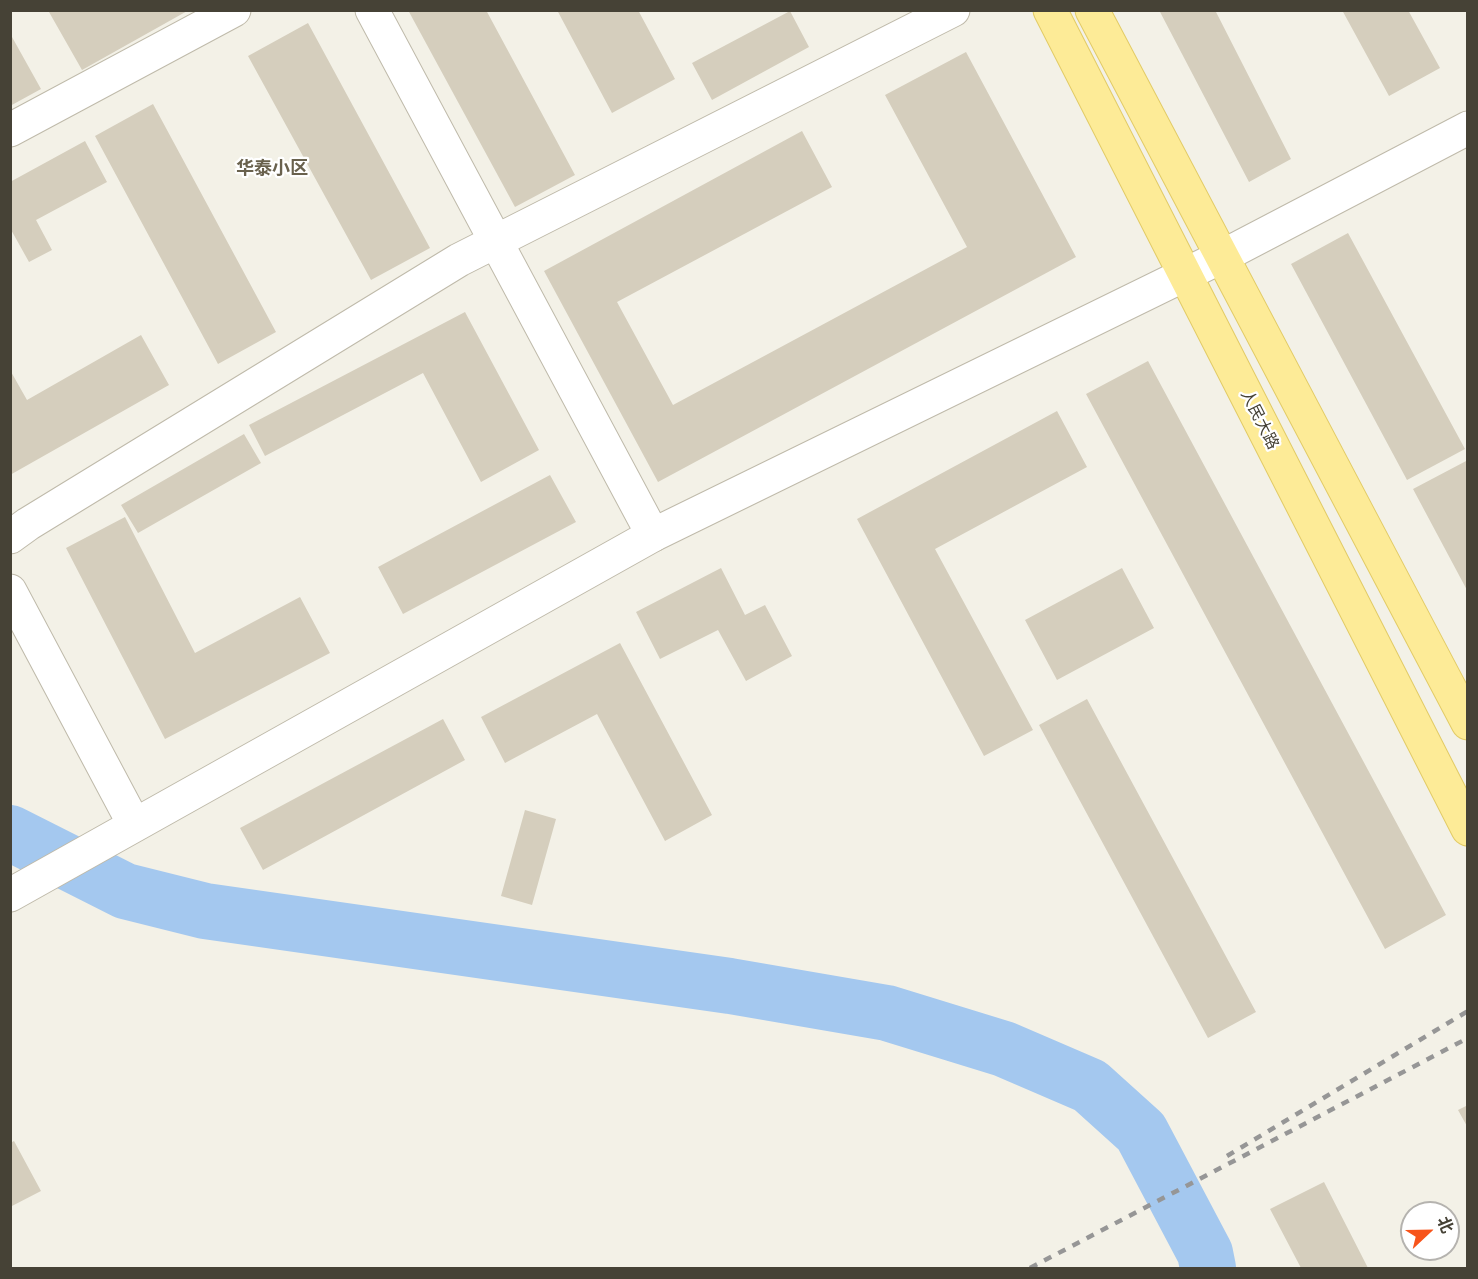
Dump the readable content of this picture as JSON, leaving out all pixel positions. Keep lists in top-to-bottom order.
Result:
{
  "streets": {
    "main road": ["人民大路"]
  },
  "districts": ["华泰小区"],
  "north": "right"
}
